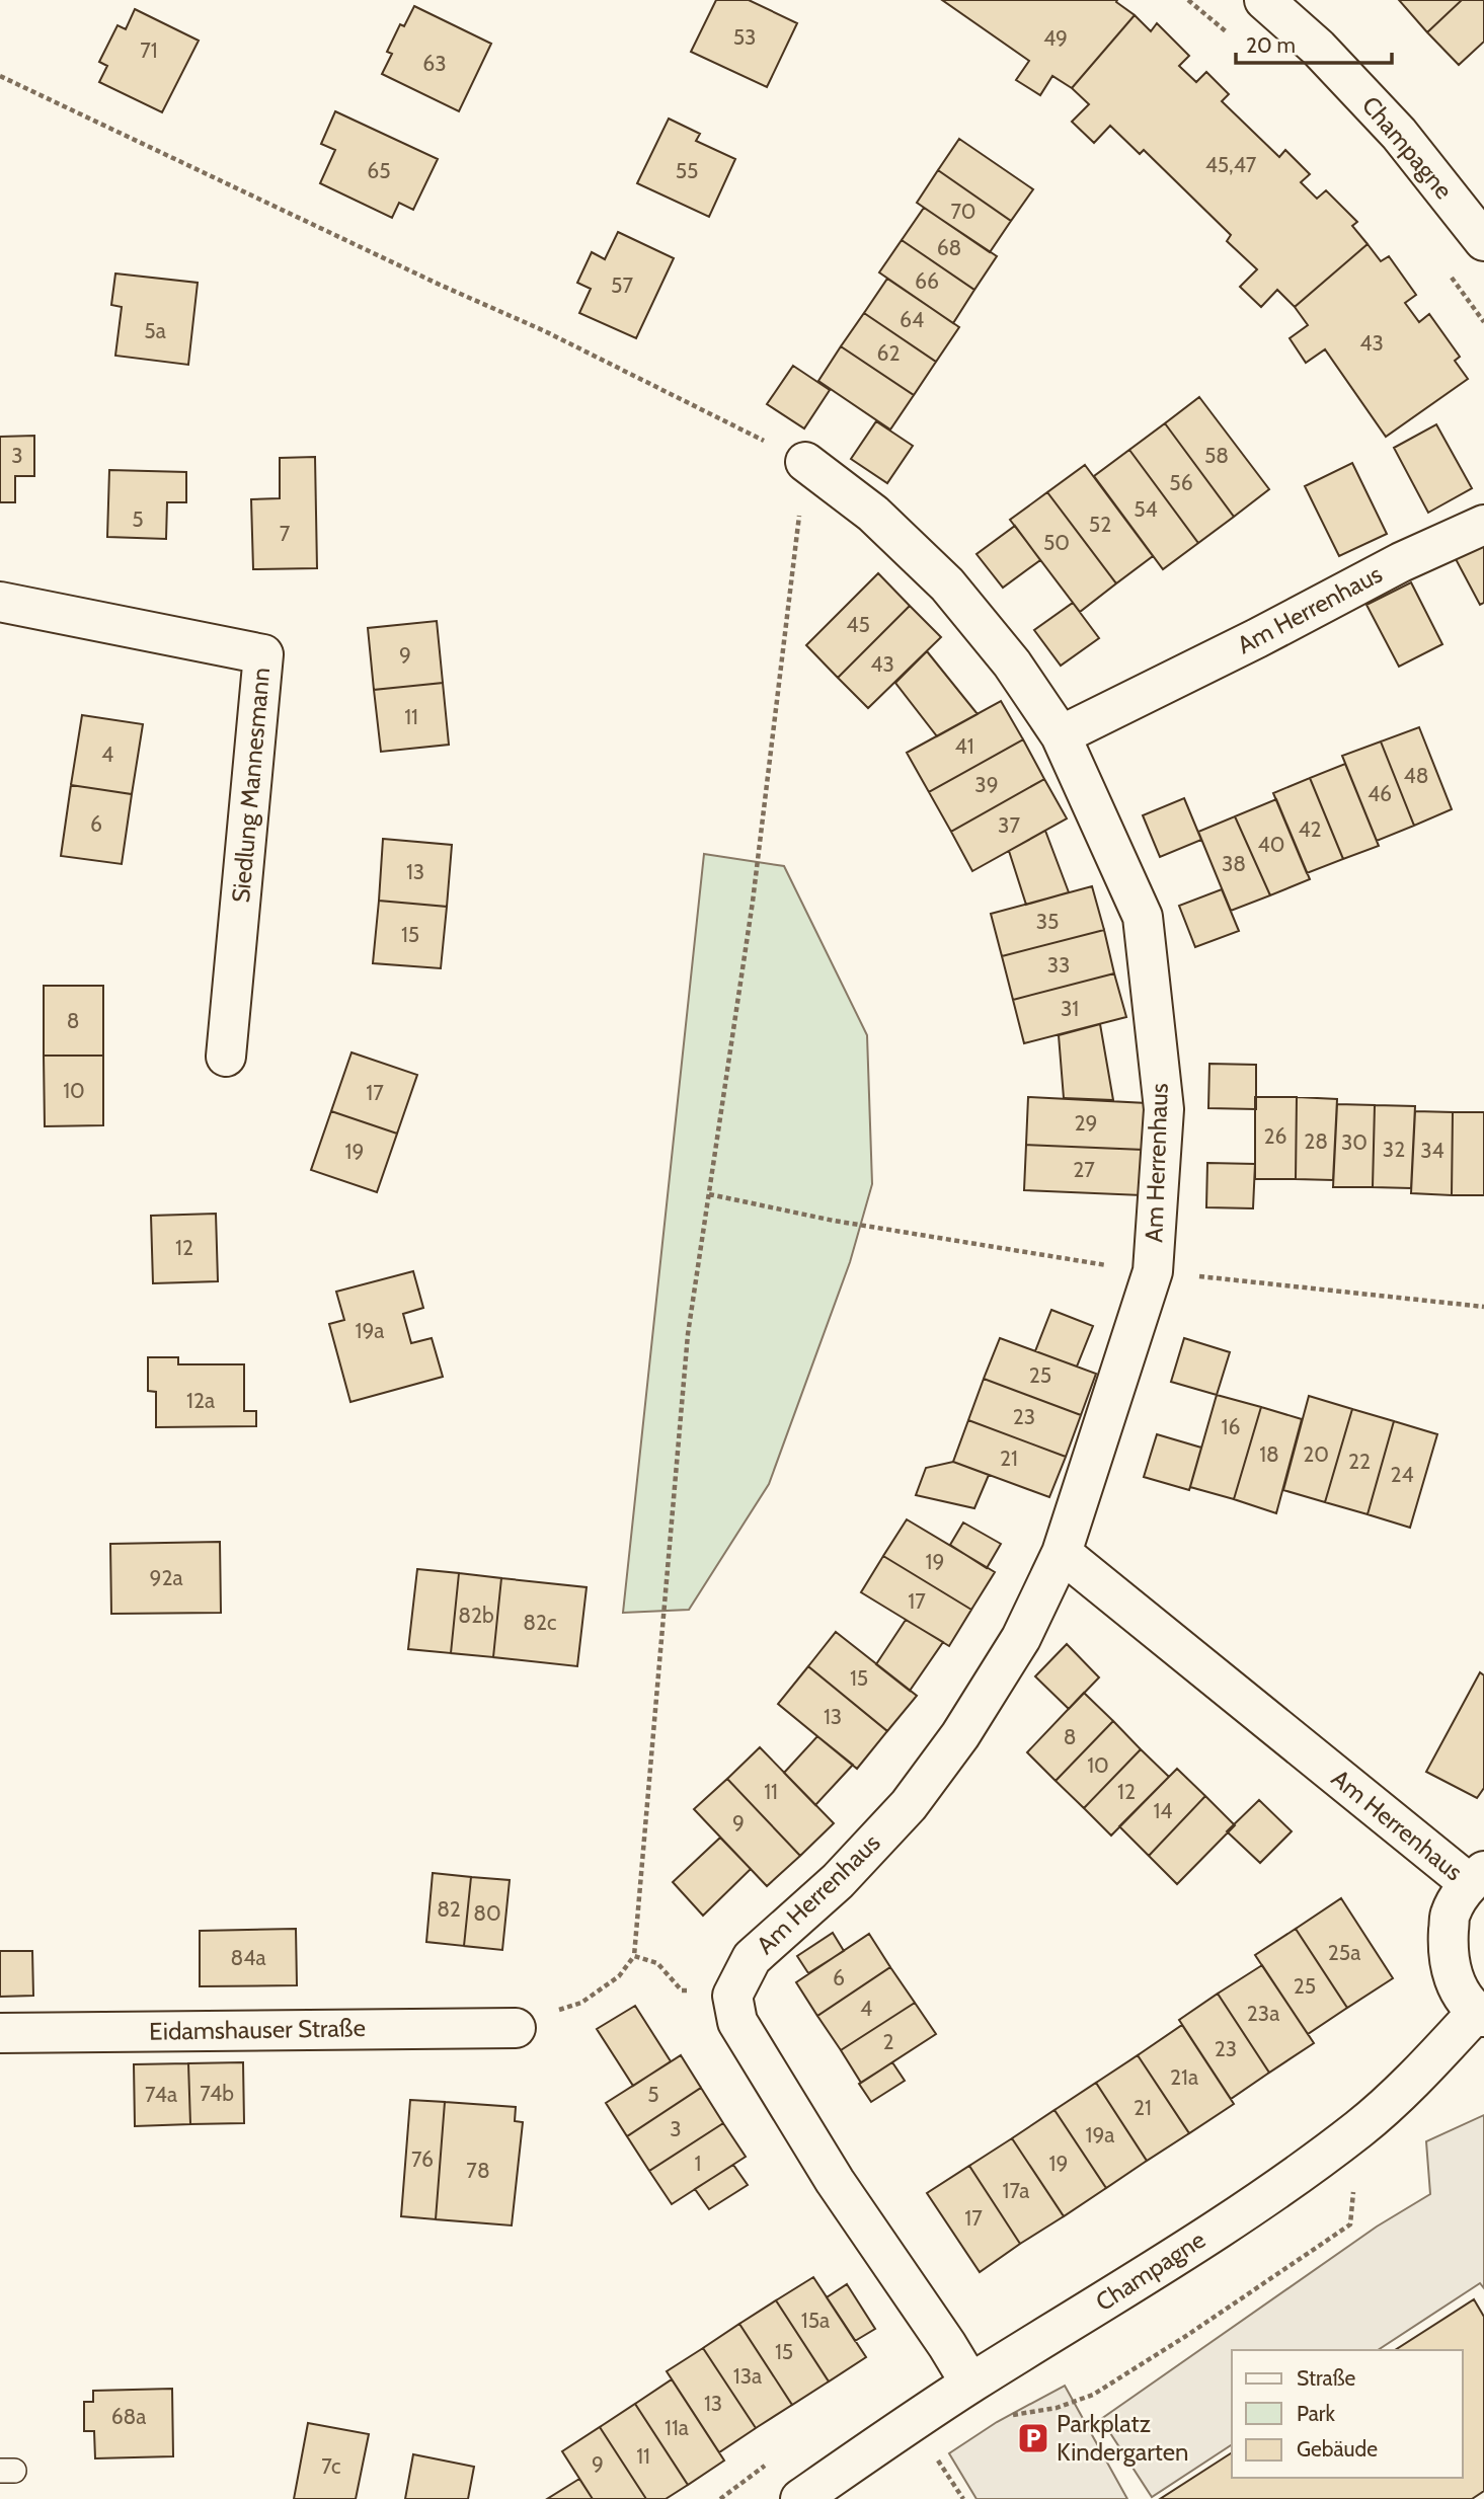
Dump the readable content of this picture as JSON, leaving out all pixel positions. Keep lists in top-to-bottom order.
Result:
{
  "streets": {
    "street": [
      "Champagne",
      "Am Herrenhaus",
      "Siedlung Mannesmann",
      "Eidamshauser Straße"
    ]
  },
  "places": {
    "parking": ["Parkplatz Kindergarten"]
  },
  "house_numbers": [
    "53",
    "49",
    "71",
    "63",
    "45,47",
    "65",
    "55",
    "70",
    "68",
    "66",
    "57",
    "64",
    "5a",
    "43",
    "62",
    "3",
    "58",
    "56",
    "54",
    "5",
    "52",
    "7",
    "50",
    "45",
    "9",
    "43",
    "11",
    "41",
    "4",
    "48",
    "39",
    "46",
    "6",
    "37",
    "42",
    "40",
    "38",
    "13",
    "35",
    "15",
    "33",
    "31",
    "8",
    "10",
    "17",
    "29",
    "26",
    "28",
    "30",
    "32",
    "34",
    "19",
    "27",
    "12",
    "19a",
    "25",
    "12a",
    "23",
    "16",
    "18",
    "20",
    "21",
    "22",
    "24",
    "19",
    "92a",
    "17",
    "82b",
    "82c",
    "15",
    "13",
    "8",
    "10",
    "11",
    "12",
    "14",
    "9",
    "82",
    "80",
    "25a",
    "84a",
    "6",
    "25",
    "4",
    "23a",
    "2",
    "23",
    "21a",
    "74b",
    "74a",
    "5",
    "21",
    "3",
    "19a",
    "76",
    "1",
    "19",
    "78",
    "17a",
    "17",
    "15a",
    "15",
    "13a",
    "13",
    "68a",
    "11a",
    "11",
    "9",
    "7c"
  ],
  "legend": ["Straße", "Park", "Gebäude"],
  "scale_bar": "20 m"
}
